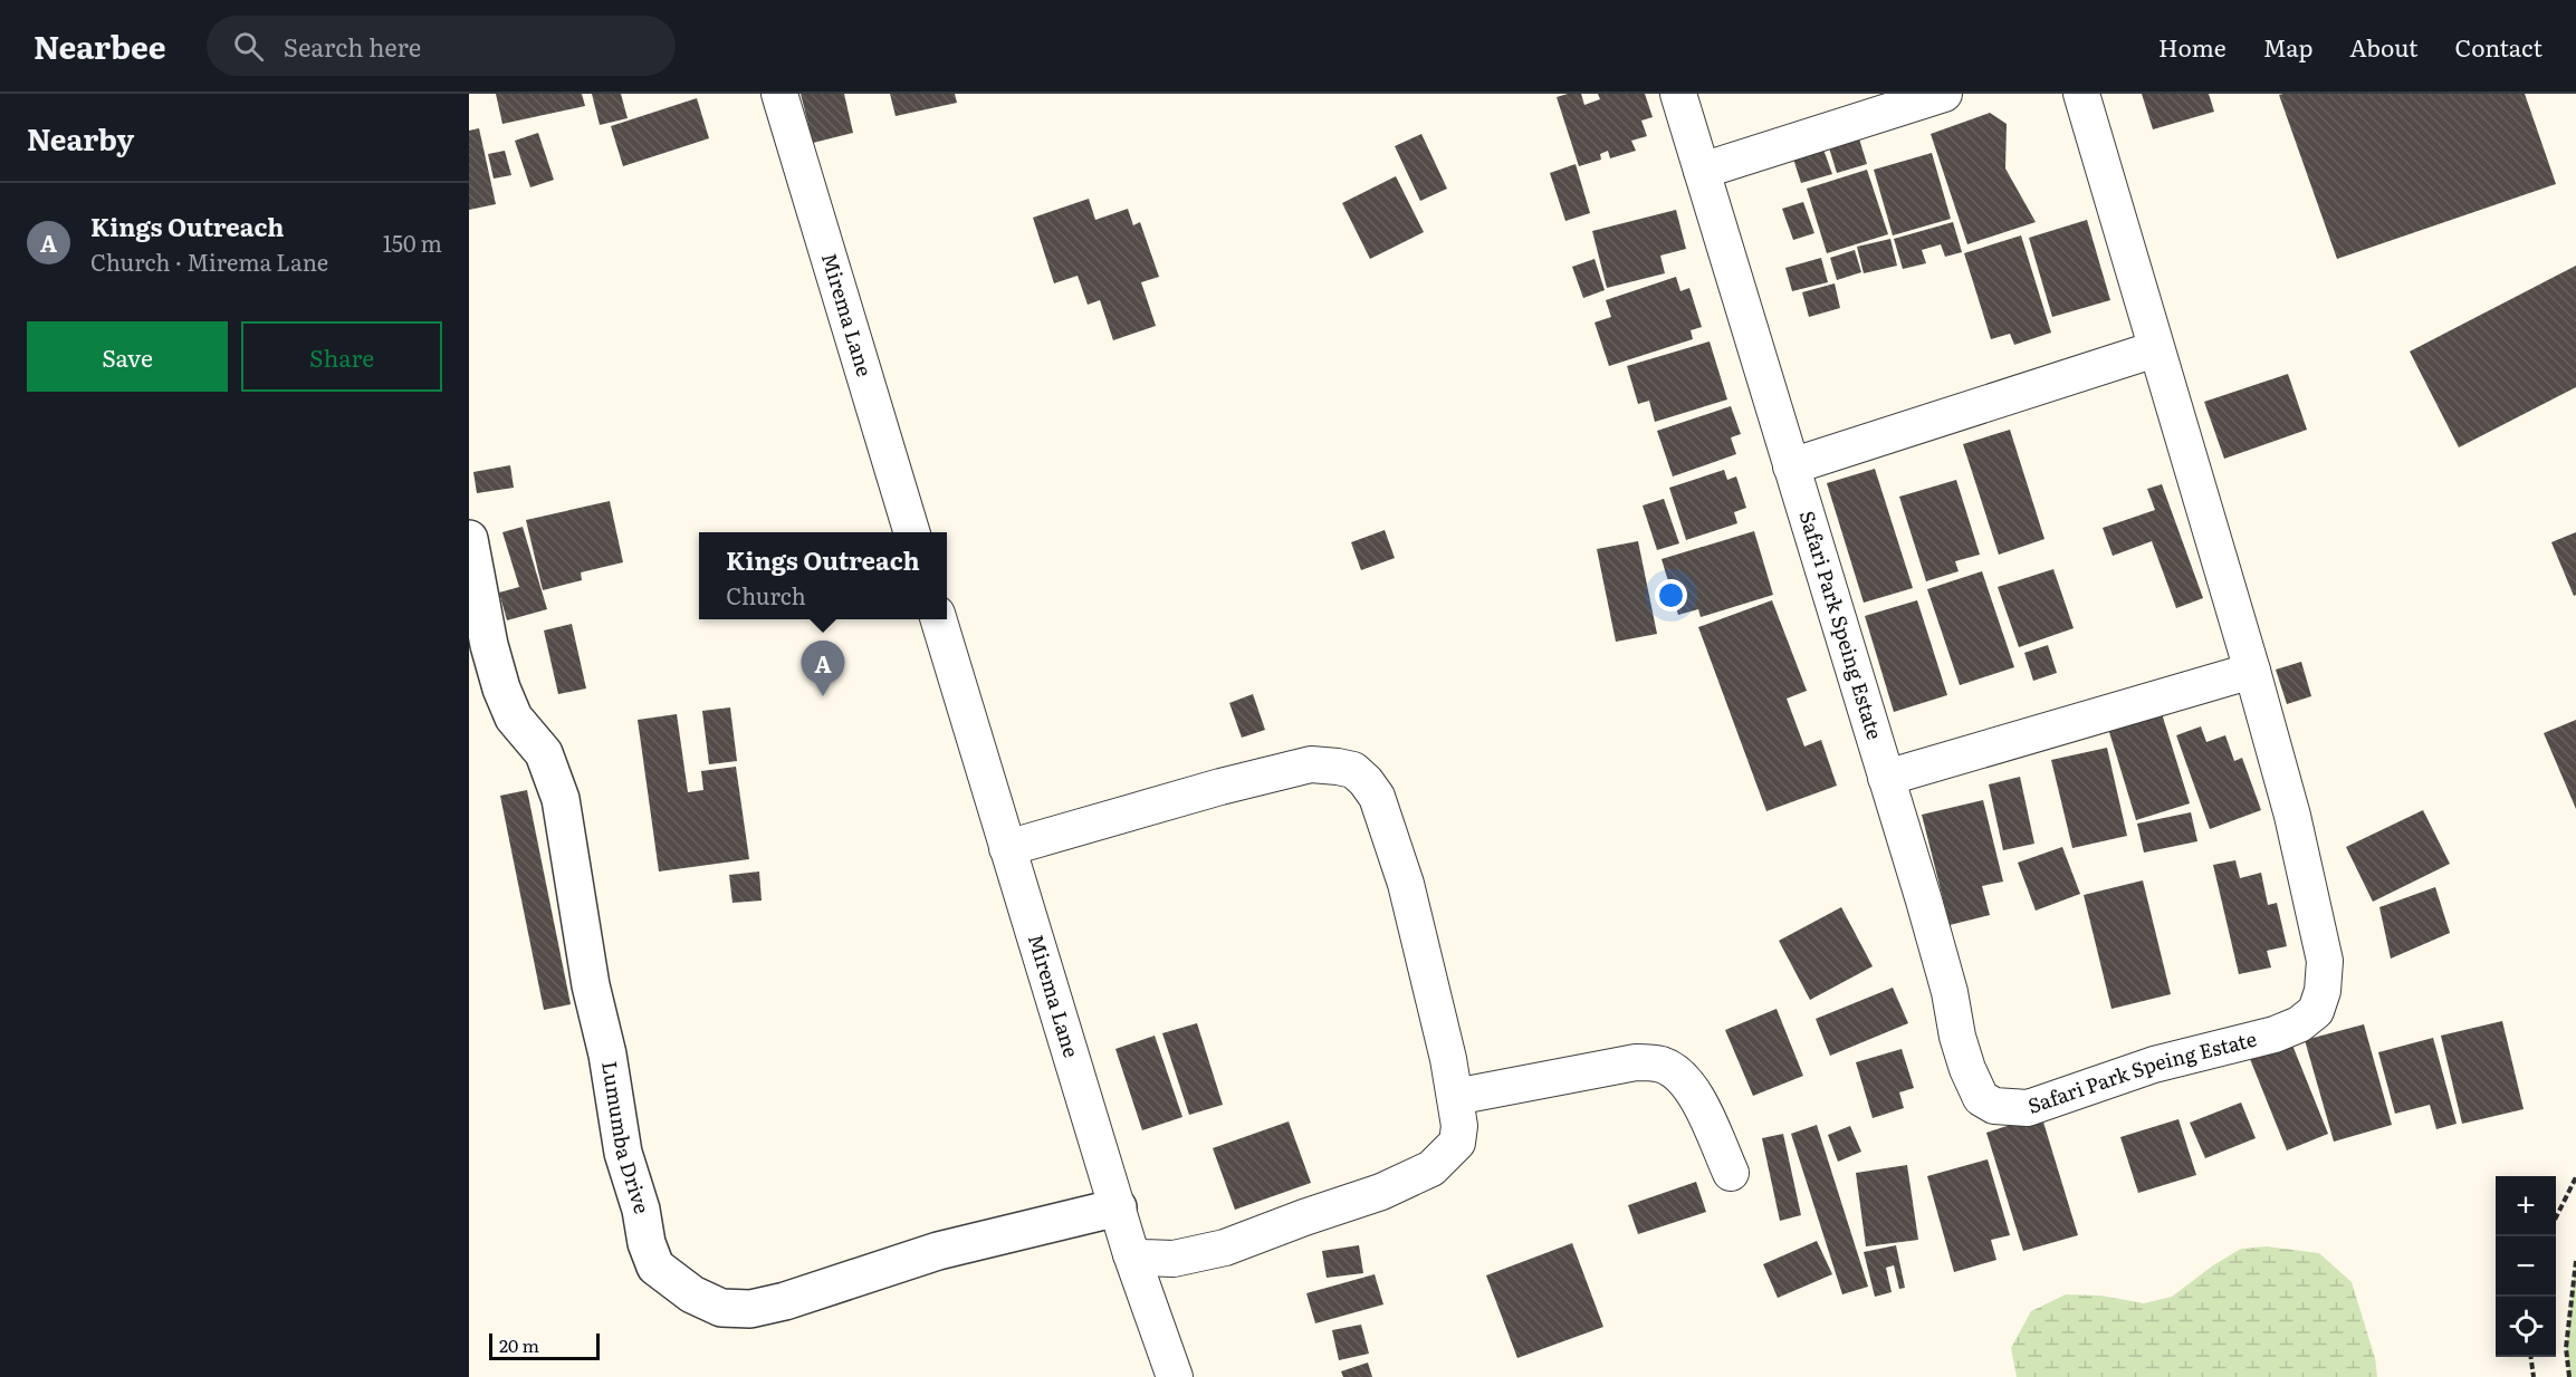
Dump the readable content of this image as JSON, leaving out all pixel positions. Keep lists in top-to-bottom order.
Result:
{
  "streets": {
    "street": ["Mirema Lane", "Safari Park Speing Estate", "Lumumba Drive"]
  },
  "crossings": [
    ["Mirema Lane", "Lumumba Drive"]
  ],
  "scale_bar": "20 m",
  "page": {
    "header": "Nearbee",
    "search": "Search here",
    "nav": [
      "Home",
      "Map",
      "About",
      "Contact"
    ],
    "heading": "Nearby",
    "list": [
      {
        "mark": "A",
        "name": "Kings Outreach",
        "note": "Church · Mirema Lane",
        "value": "150 m"
      }
    ],
    "buttons": ["Save", "Share"],
    "popup": ["Kings Outreach", "Church"],
    "pins": "A",
    "map_buttons": ["+", "−"],
    "scale": "20 m"
  }
}
